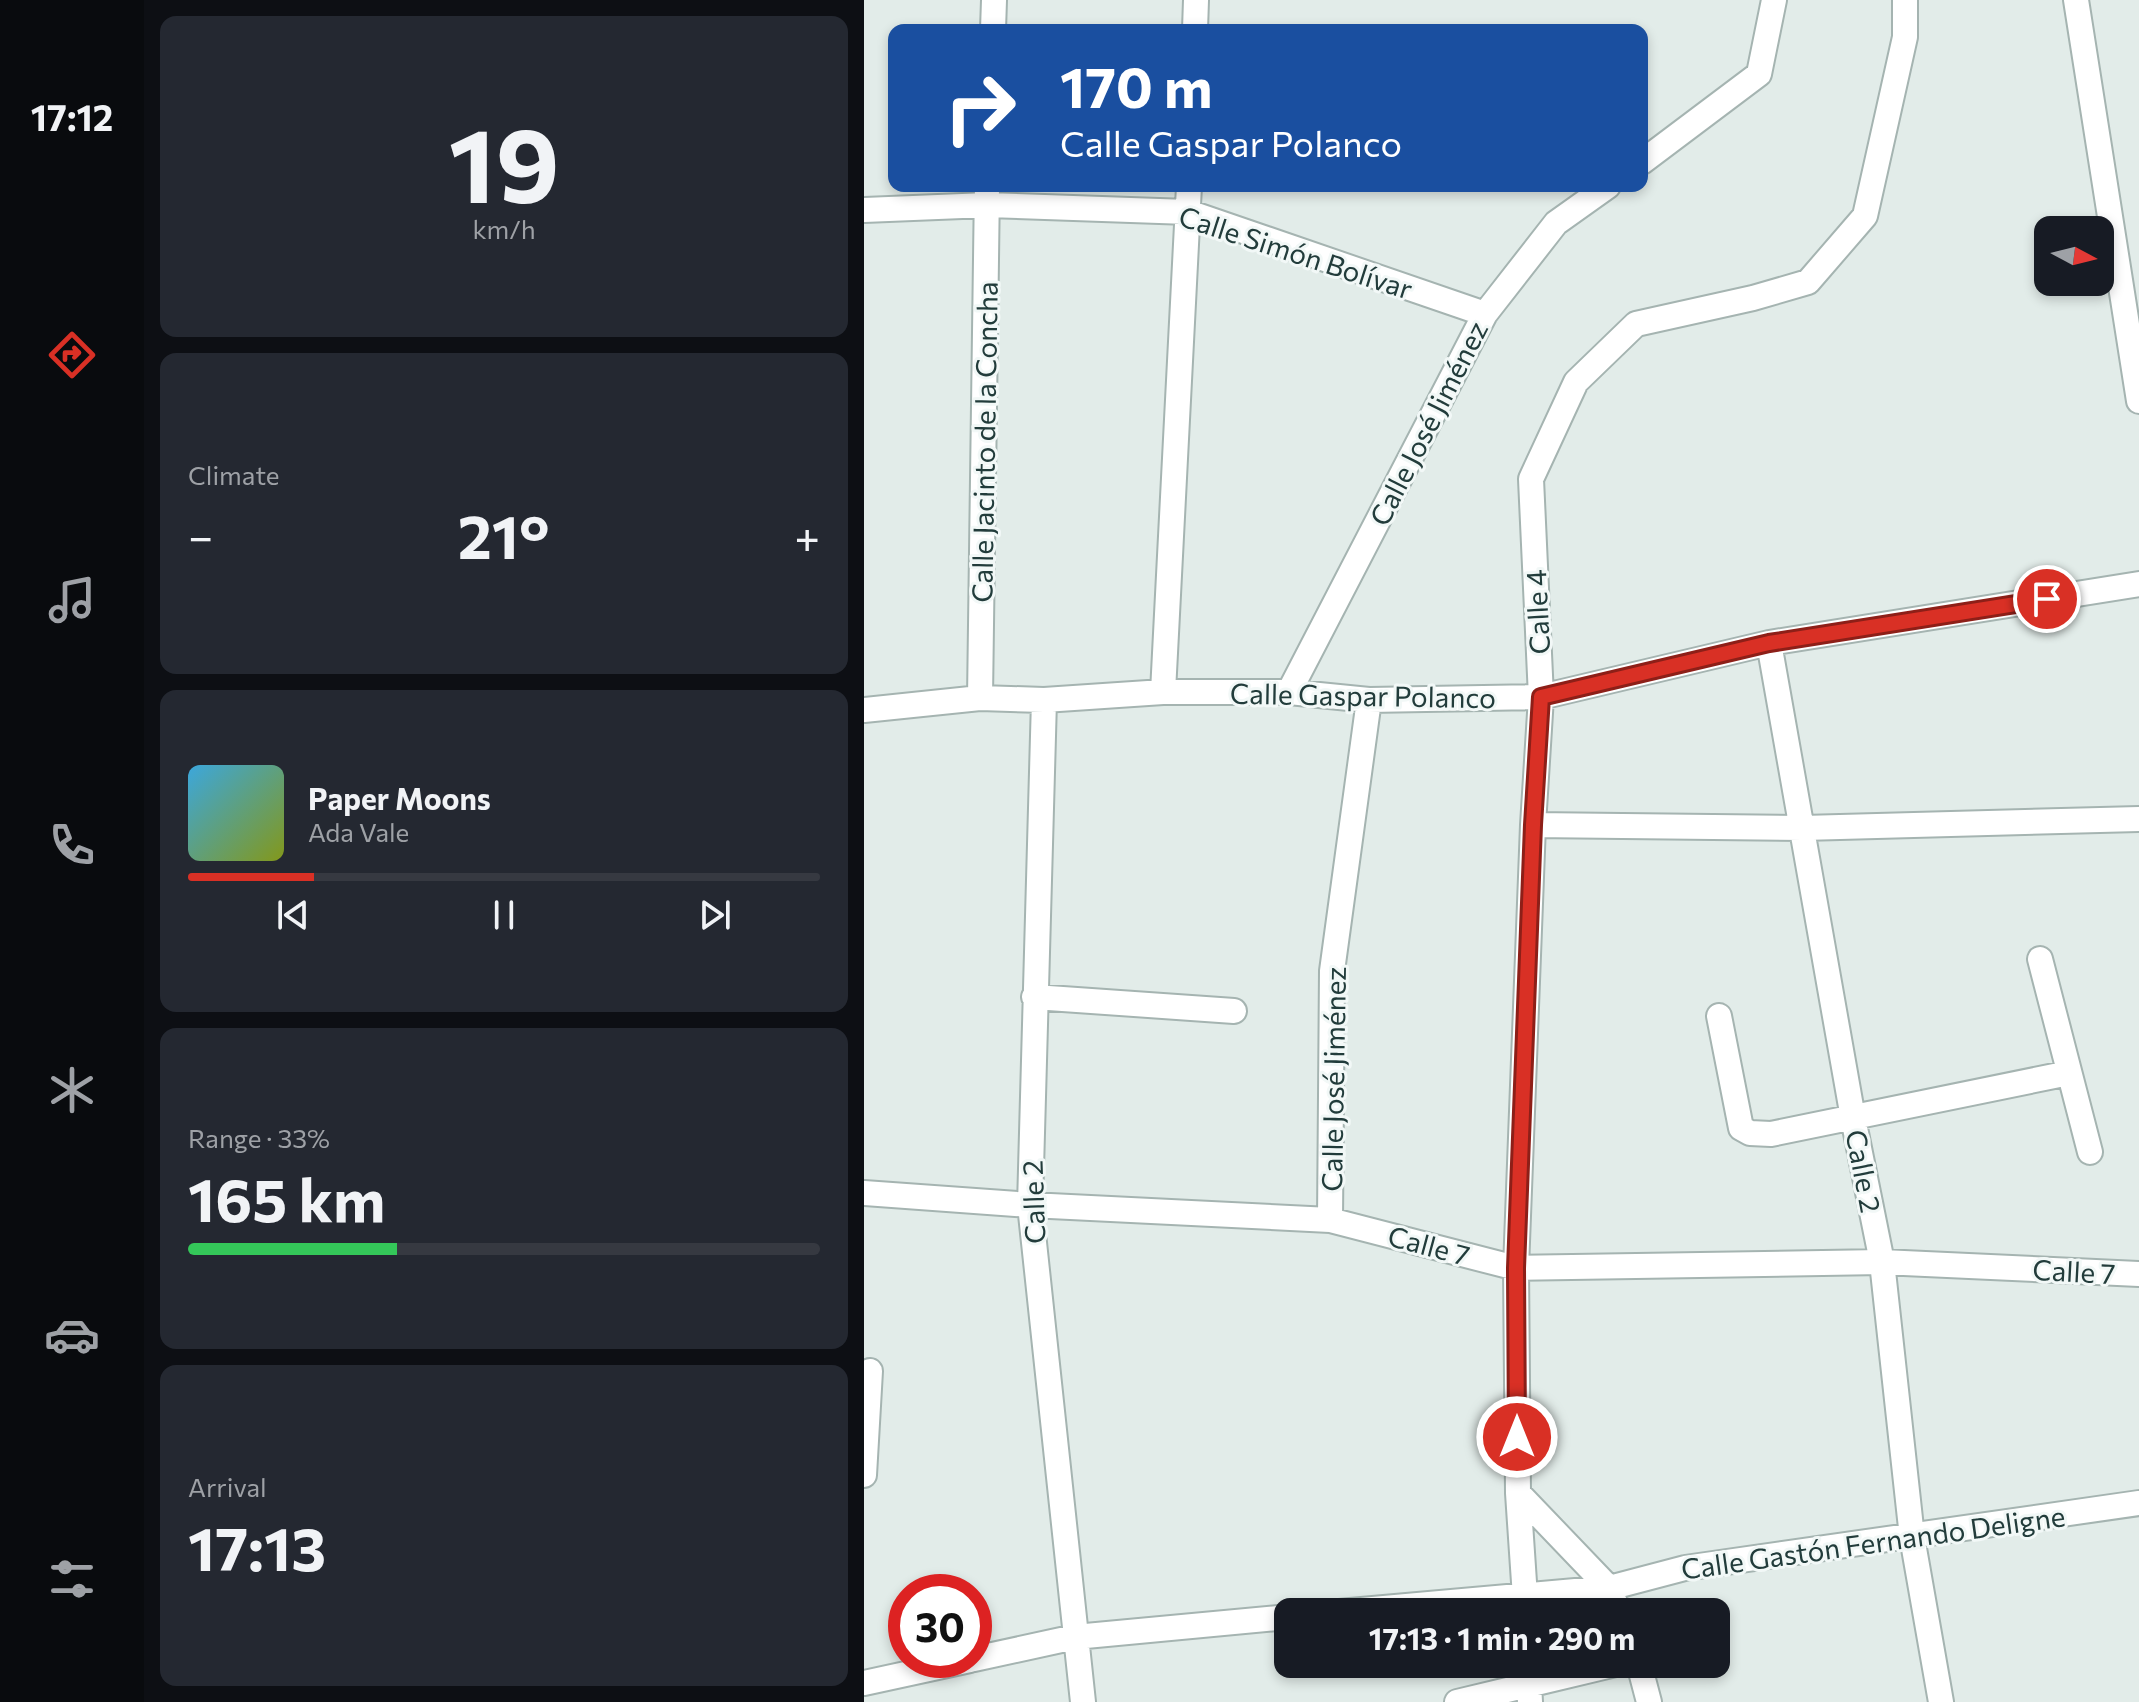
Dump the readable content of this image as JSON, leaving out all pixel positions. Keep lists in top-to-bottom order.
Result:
{
  "streets": {
    "street": [
      "Calle Simón Bolívar",
      "Calle José Jiménez",
      "Calle Jacinto de la Concha",
      "Calle 4",
      "Calle Gaspar Polanco",
      "Calle 2",
      "Calle 7",
      "Calle Gastón Fernando Deligne"
    ]
  },
  "crossings": [
    ["Calle Simón Bolívar", "Calle José Jiménez"],
    ["Calle Simón Bolívar", "Calle Jacinto de la Concha"],
    ["Calle José Jiménez", "Calle Gaspar Polanco"],
    ["Calle José Jiménez", "Calle 7"],
    ["Calle Jacinto de la Concha", "Calle Gaspar Polanco"],
    ["Calle 4", "Calle Gaspar Polanco"],
    ["Calle 4", "Calle 7"],
    ["Calle Gaspar Polanco", "Calle 2"],
    ["Calle 2", "Calle 7"],
    ["Calle 2", "Calle Gastón Fernando Deligne"]
  ],
  "north": "right",
  "page": {
    "tabs": "17:12",
    "tile": [
      ["19", "km/h"],
      "Climate",
      ["Range · 33%", "165 km"],
      ["Arrival", "17:13"]
    ],
    "turn": ["170 m", "Calle Gaspar Polanco"],
    "heat": ["−", "21°", "+"],
    "song": ["Paper Moons", "Ada Vale"],
    "limit": "30",
    "trip": "17:13 · 1 min · 290 m"
  }
}
